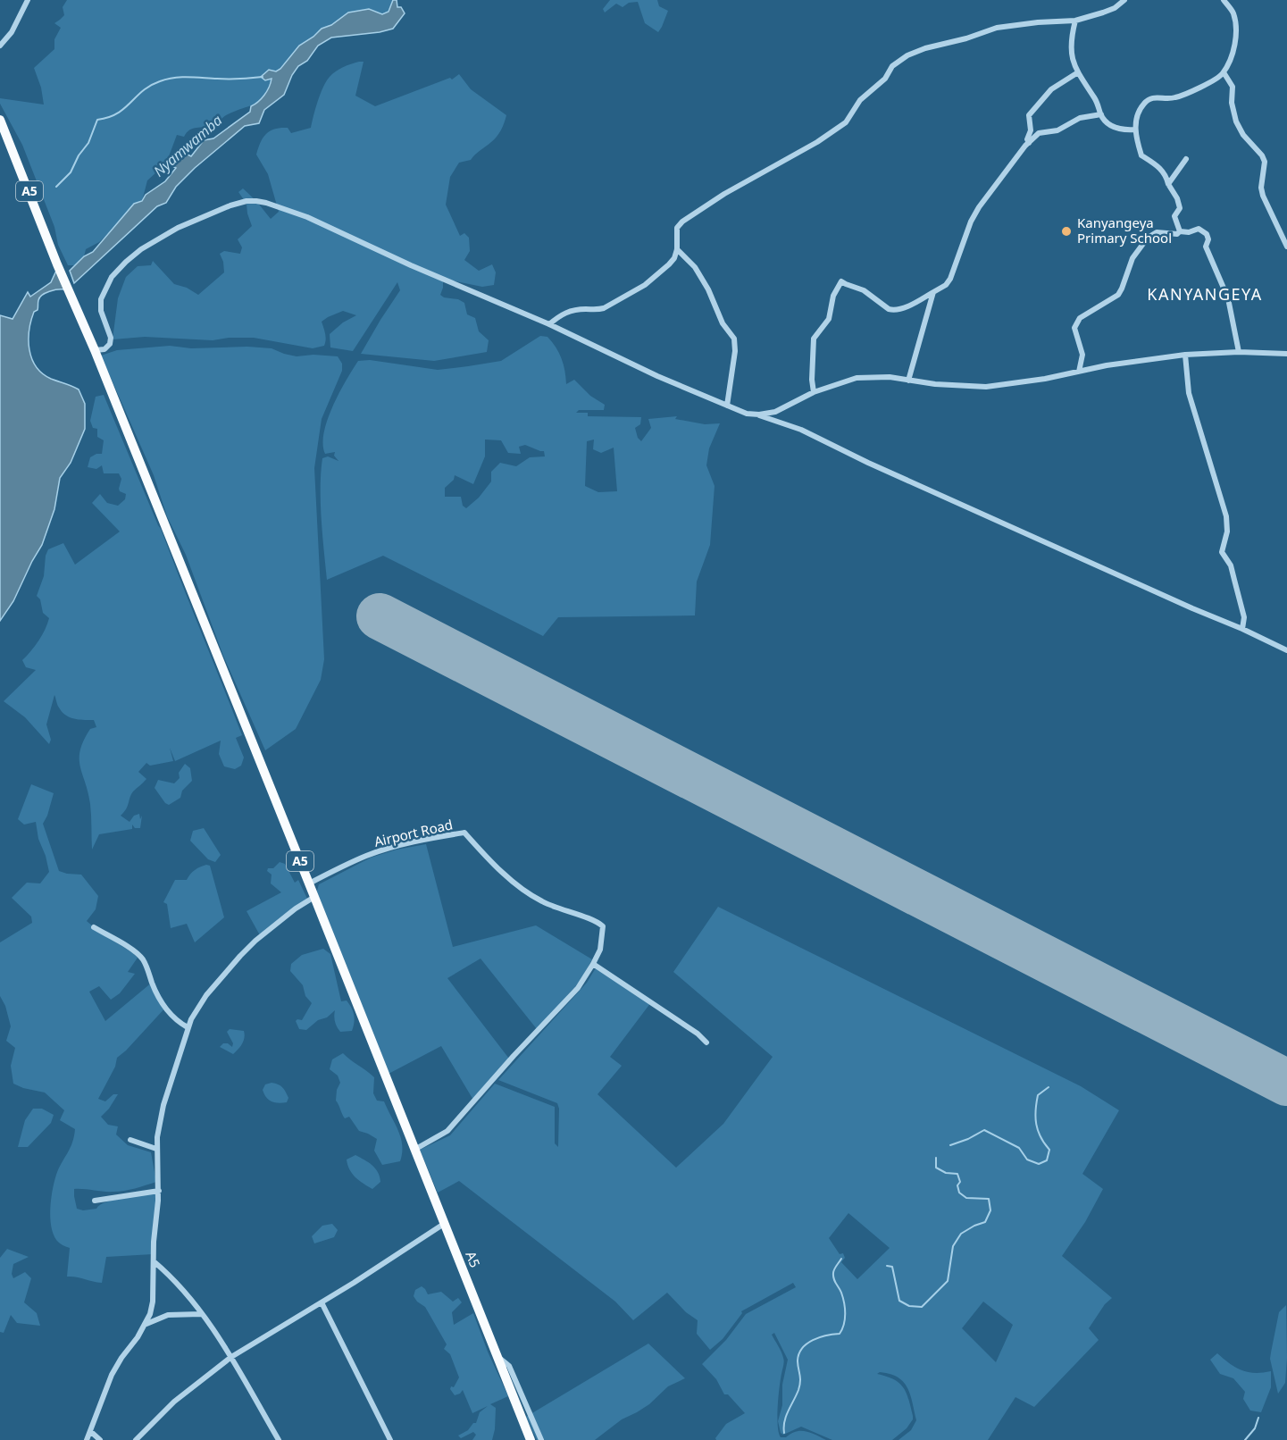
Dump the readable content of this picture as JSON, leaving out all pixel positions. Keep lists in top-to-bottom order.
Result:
{
  "streets": {
    "highway": ["A5"],
    "street": ["Airport Road"]
  },
  "crossings": [
    ["A5", "Airport Road"]
  ],
  "districts": ["KANYANGEYA"],
  "water": ["Nyamwamba"],
  "places": ["Kanyangeya Primary School"]
}
